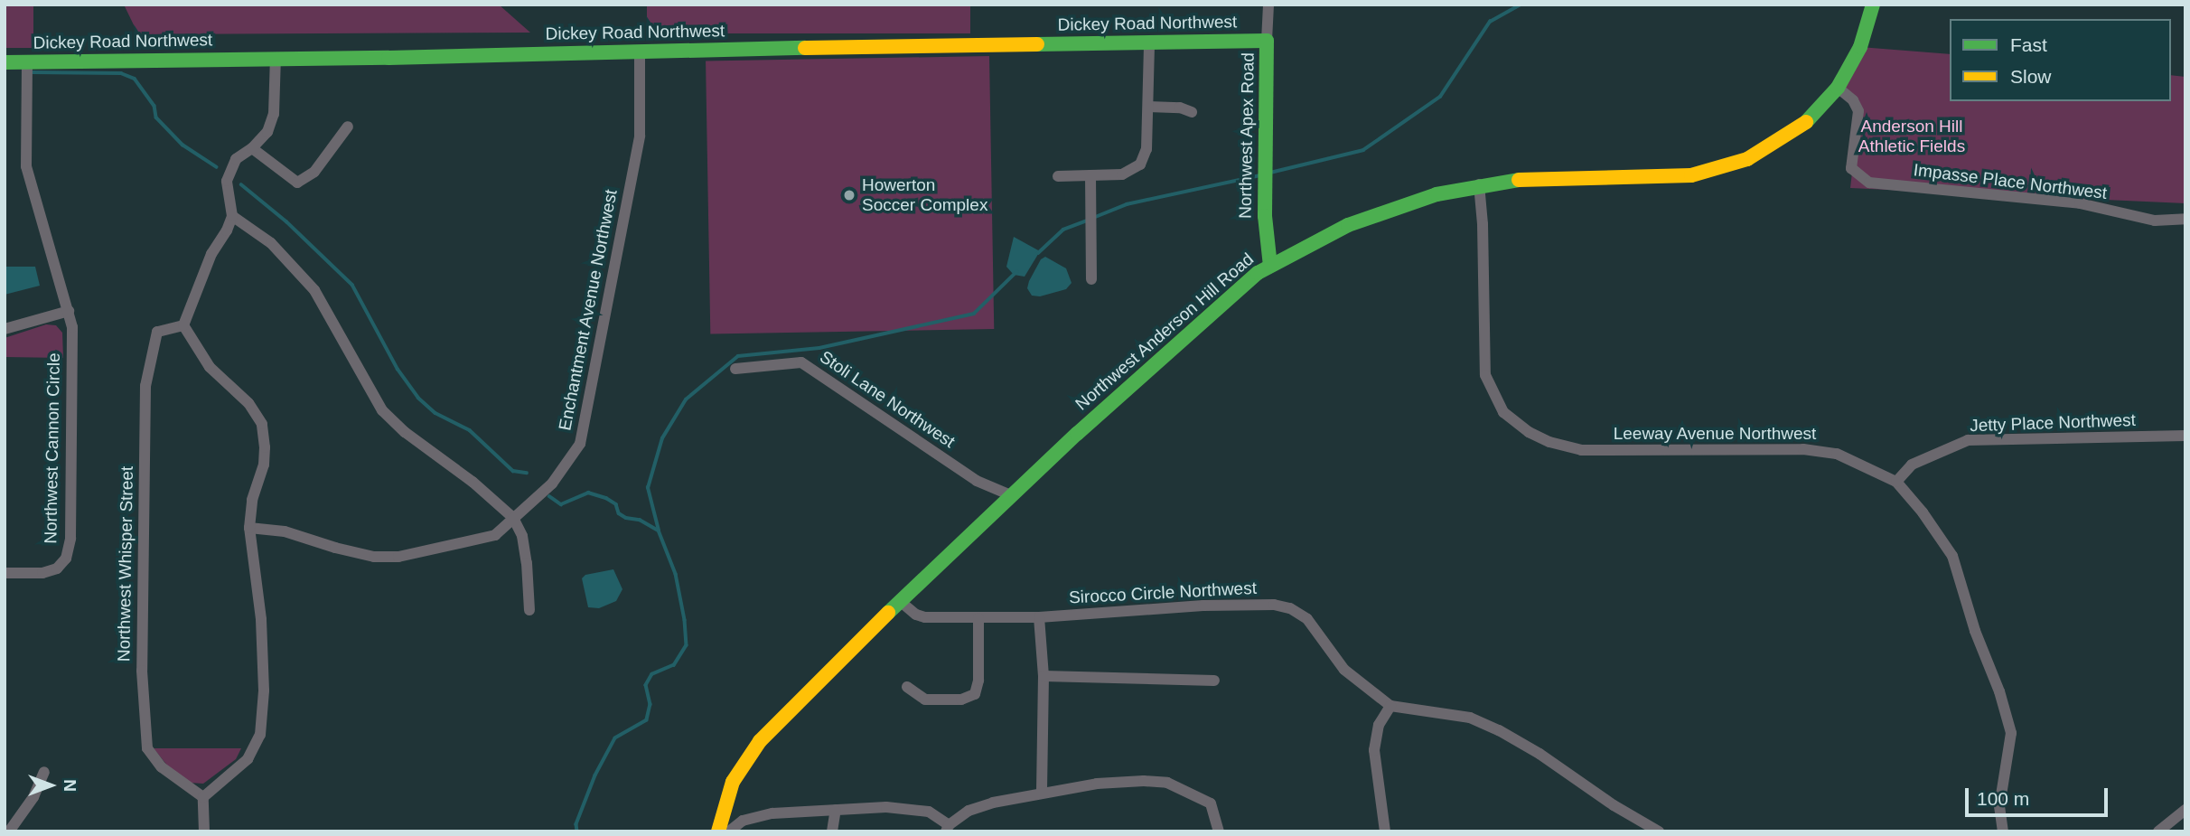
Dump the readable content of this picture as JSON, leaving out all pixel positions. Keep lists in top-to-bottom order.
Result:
{
  "streets": {
    "main road": ["Dickey Road Northwest", "Northwest Apex Road", "Northwest Anderson Hill Road"],
    "street": [
      "Impasse Place Northwest",
      "Enchantment Avenue Northwest",
      "Stoli Lane Northwest",
      "Jetty Place Northwest",
      "Leeway Avenue Northwest",
      "Northwest Cannon Circle",
      "Northwest Whisper Street",
      "Sirocco Circle Northwest"
    ]
  },
  "crossings": [
    ["Dickey Road Northwest", "Northwest Apex Road"],
    ["Dickey Road Northwest", "Enchantment Avenue Northwest"],
    ["Dickey Road Northwest", "Northwest Cannon Circle"],
    ["Northwest Apex Road", "Northwest Anderson Hill Road"],
    ["Impasse Place Northwest", "Northwest Anderson Hill Road"],
    ["Northwest Anderson Hill Road", "Stoli Lane Northwest"],
    ["Northwest Anderson Hill Road", "Leeway Avenue Northwest"],
    ["Northwest Anderson Hill Road", "Sirocco Circle Northwest"],
    ["Jetty Place Northwest", "Leeway Avenue Northwest"]
  ],
  "parks": ["Anderson Hill Athletic Fields"],
  "places": ["Howerton Soccer Complex"],
  "legend": ["Fast", "Slow"],
  "scale_bar": "100 m",
  "north": "right"
}
